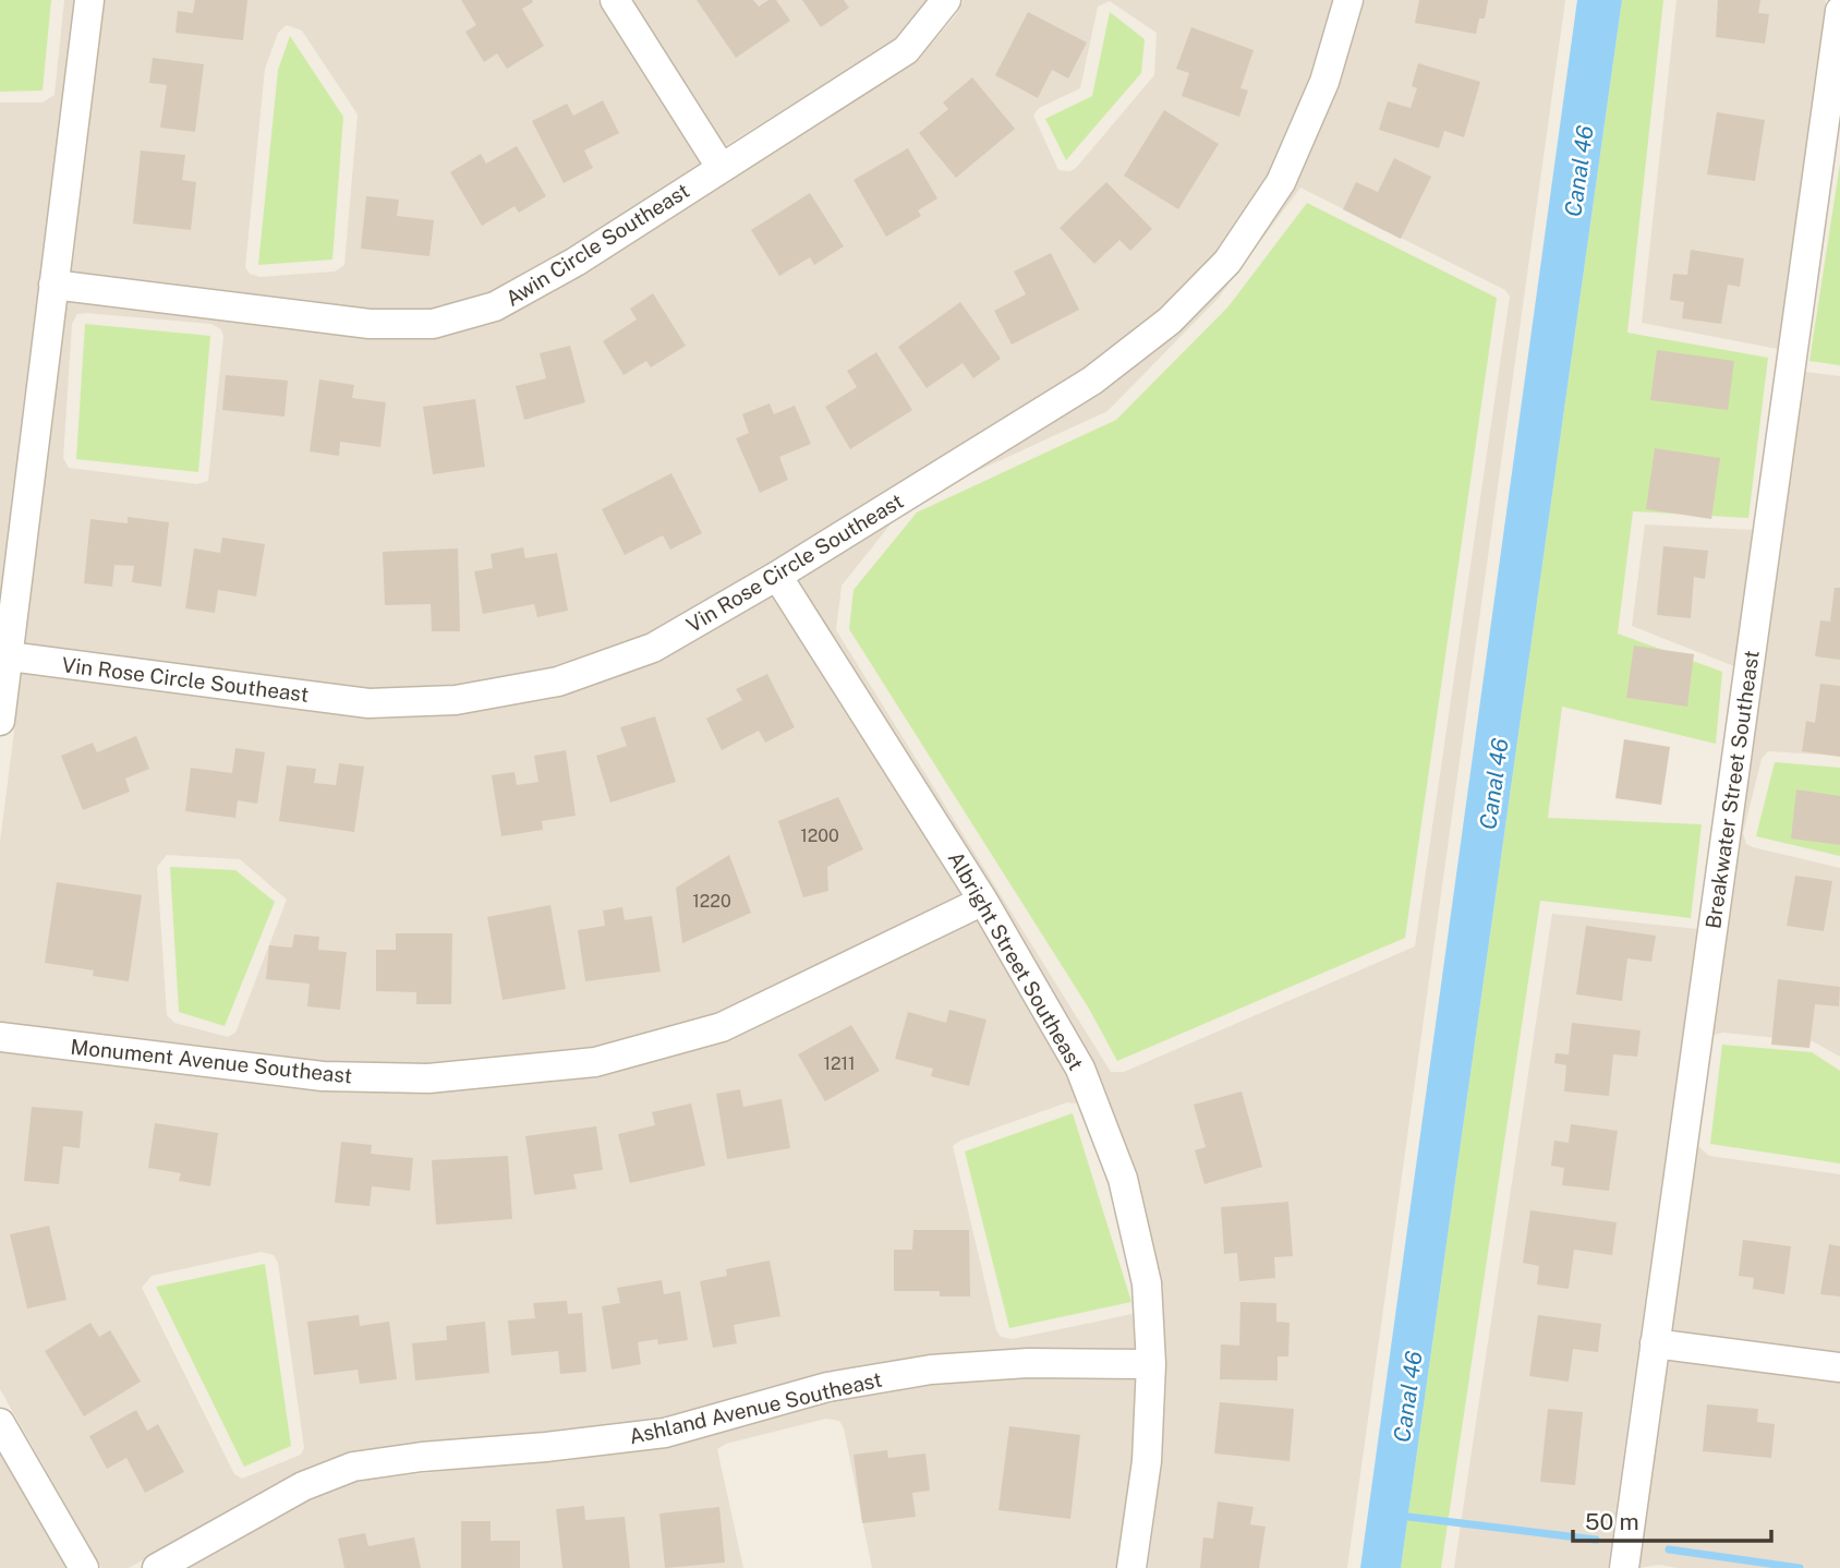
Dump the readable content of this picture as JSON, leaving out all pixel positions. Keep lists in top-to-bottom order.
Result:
{
  "streets": {
    "street": [
      "Awin Circle Southeast",
      "Vin Rose Circle Southeast",
      "Breakwater Street Southeast",
      "Albright Street Southeast",
      "Monument Avenue Southeast",
      "Ashland Avenue Southeast"
    ]
  },
  "crossings": [
    ["Vin Rose Circle Southeast", "Albright Street Southeast"],
    ["Albright Street Southeast", "Monument Avenue Southeast"],
    ["Albright Street Southeast", "Ashland Avenue Southeast"]
  ],
  "water": ["Canal 46"],
  "house_numbers": ["1200", "1220", "1211"],
  "scale_bar": "50 m"
}
